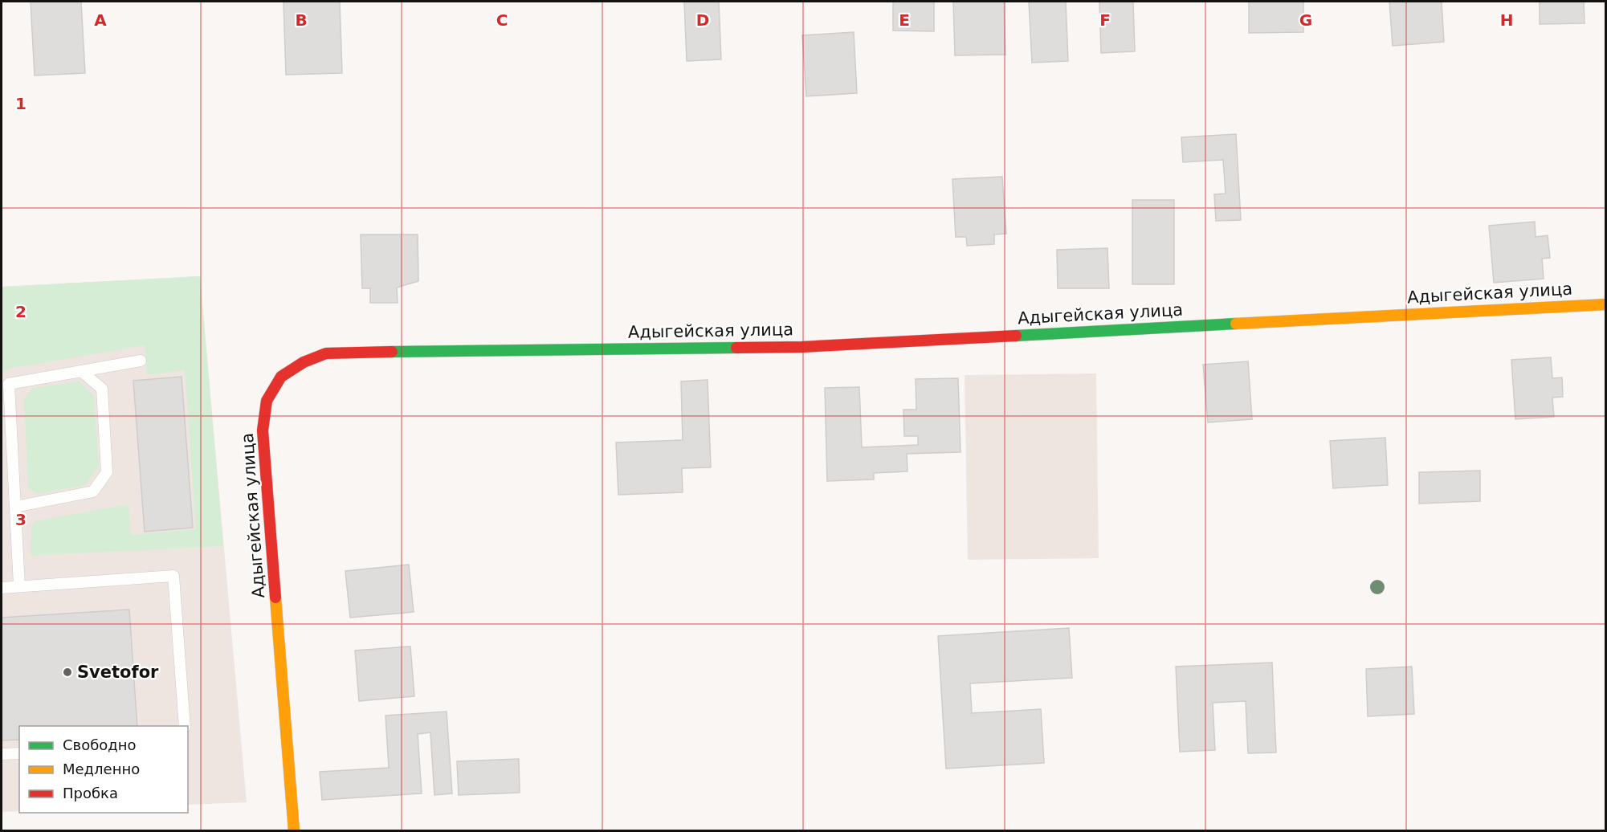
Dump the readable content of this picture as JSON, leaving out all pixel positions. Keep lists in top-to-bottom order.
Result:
{
  "streets": {
    "street": ["Адыгейская улица"]
  },
  "places": ["Svetofor"],
  "legend": ["Свободно", "Медленно", "Пробка"],
  "grid": {
    "columns": [
      "A",
      "B",
      "C",
      "D",
      "E",
      "F",
      "G",
      "H"
    ],
    "rows": ["1", "2", "3"]
  }
}
